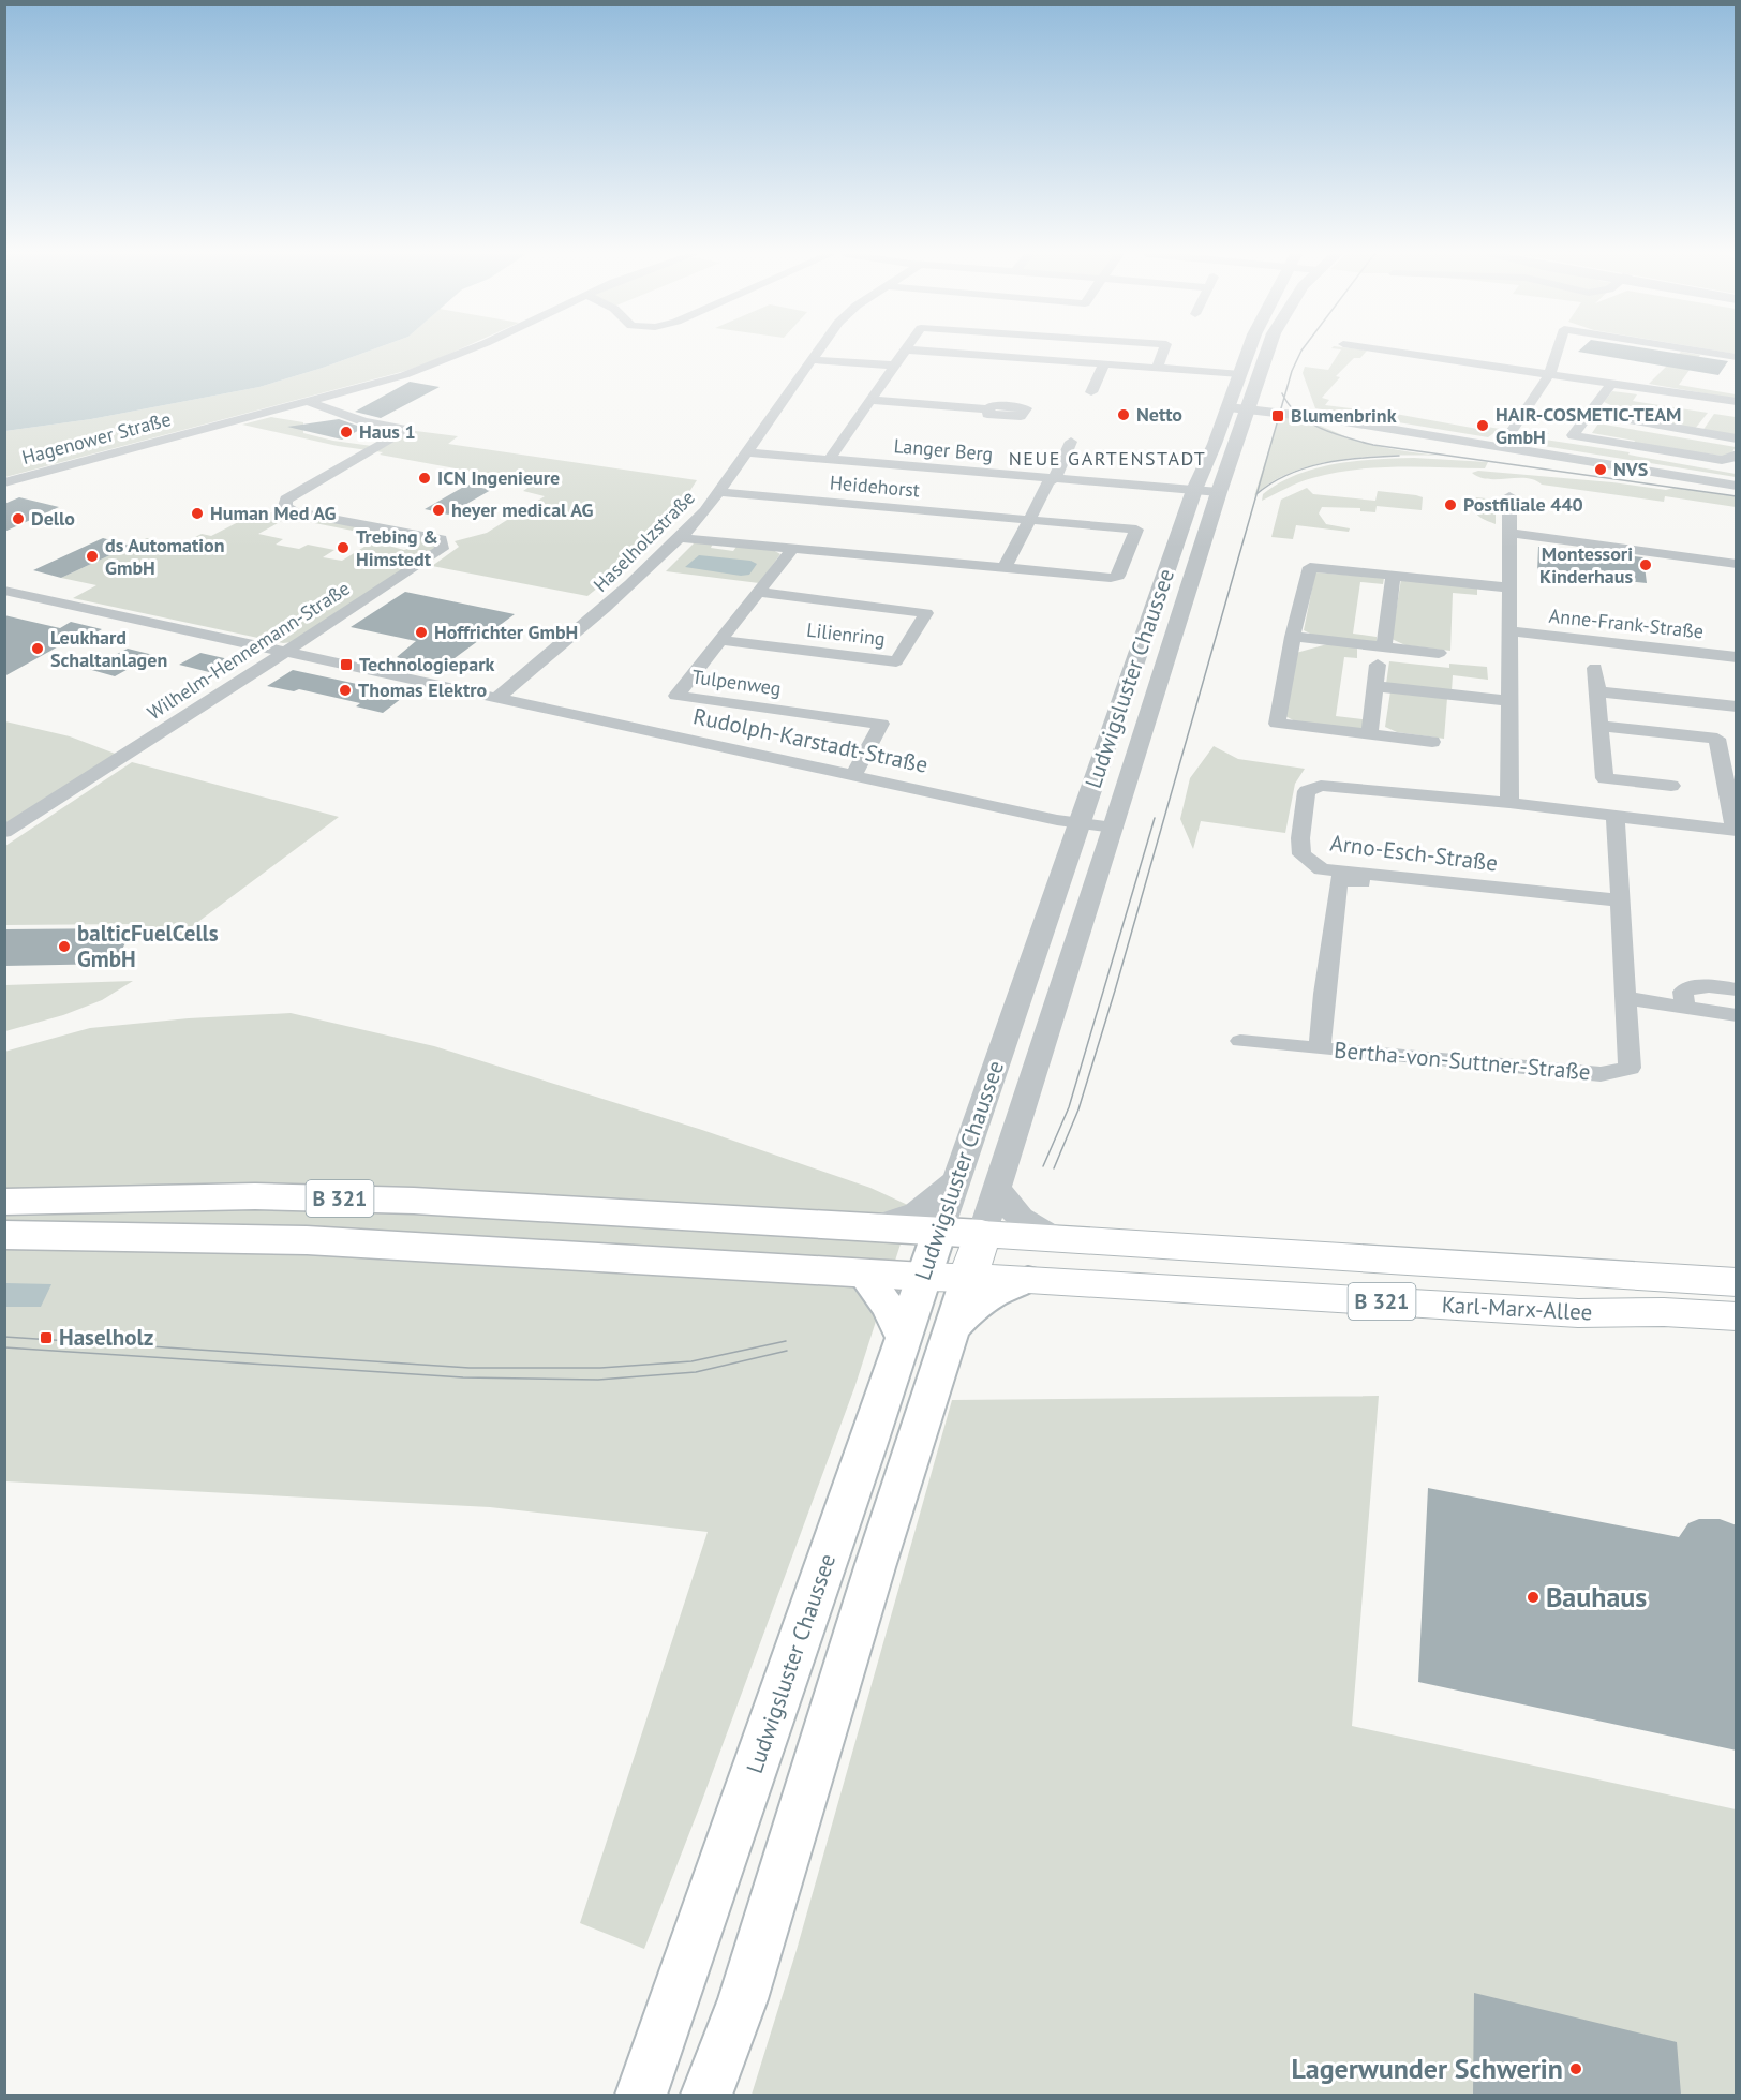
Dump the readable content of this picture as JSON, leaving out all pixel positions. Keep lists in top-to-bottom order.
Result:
{
  "streets": {
    "highway": ["B 321"],
    "main road": ["Ludwigsluster Chaussee", "Karl-Marx-Allee"],
    "street": [
      "Hagenower Straße",
      "Langer Berg",
      "Heidehorst",
      "Haselholzstraße",
      "Anne-Frank-Straße",
      "Lilienring",
      "Wilhelm-Hennemann-Straße",
      "Tulpenweg",
      "Rudolph-Karstadt-Straße",
      "Arno-Esch-Straße",
      "Bertha-von-Suttner-Straße"
    ]
  },
  "crossings": [
    ["Hagenower Straße", "Wilhelm-Hennemann-Straße"],
    ["Langer Berg", "Haselholzstraße"],
    ["Langer Berg", "Ludwigsluster Chaussee"],
    ["Heidehorst", "Haselholzstraße"],
    ["Heidehorst", "Tulpenweg"],
    ["Haselholzstraße", "Rudolph-Karstadt-Straße"],
    ["Lilienring", "Tulpenweg"],
    ["Wilhelm-Hennemann-Straße", "Rudolph-Karstadt-Straße"],
    ["Ludwigsluster Chaussee", "Rudolph-Karstadt-Straße"],
    ["Ludwigsluster Chaussee", "B 321"],
    ["Tulpenweg", "Rudolph-Karstadt-Straße"],
    ["Arno-Esch-Straße", "Bertha-von-Suttner-Straße"],
    ["B 321", "Karl-Marx-Allee"]
  ],
  "districts": ["NEUE GARTENSTADT"],
  "places": {
    "other": [
      "Netto",
      "HAIR-COSMETIC-TEAM GmbH",
      "Haus 1",
      "NVS",
      "ICN Ingenieure",
      "Postfiliale 440",
      "heyer medical AG",
      "Human Med AG",
      "Dello",
      "Trebing & Himstedt",
      "ds Automation GmbH",
      "Montessori Kinderhaus",
      "Hoffrichter GmbH",
      "Leukhard Schaltanlagen",
      "Thomas Elektro",
      "balticFuelCells GmbH",
      "Bauhaus",
      "Lagerwunder Schwerin"
    ],
    "transit": ["Blumenbrink", "Technologiepark", "Haselholz"]
  }
}
